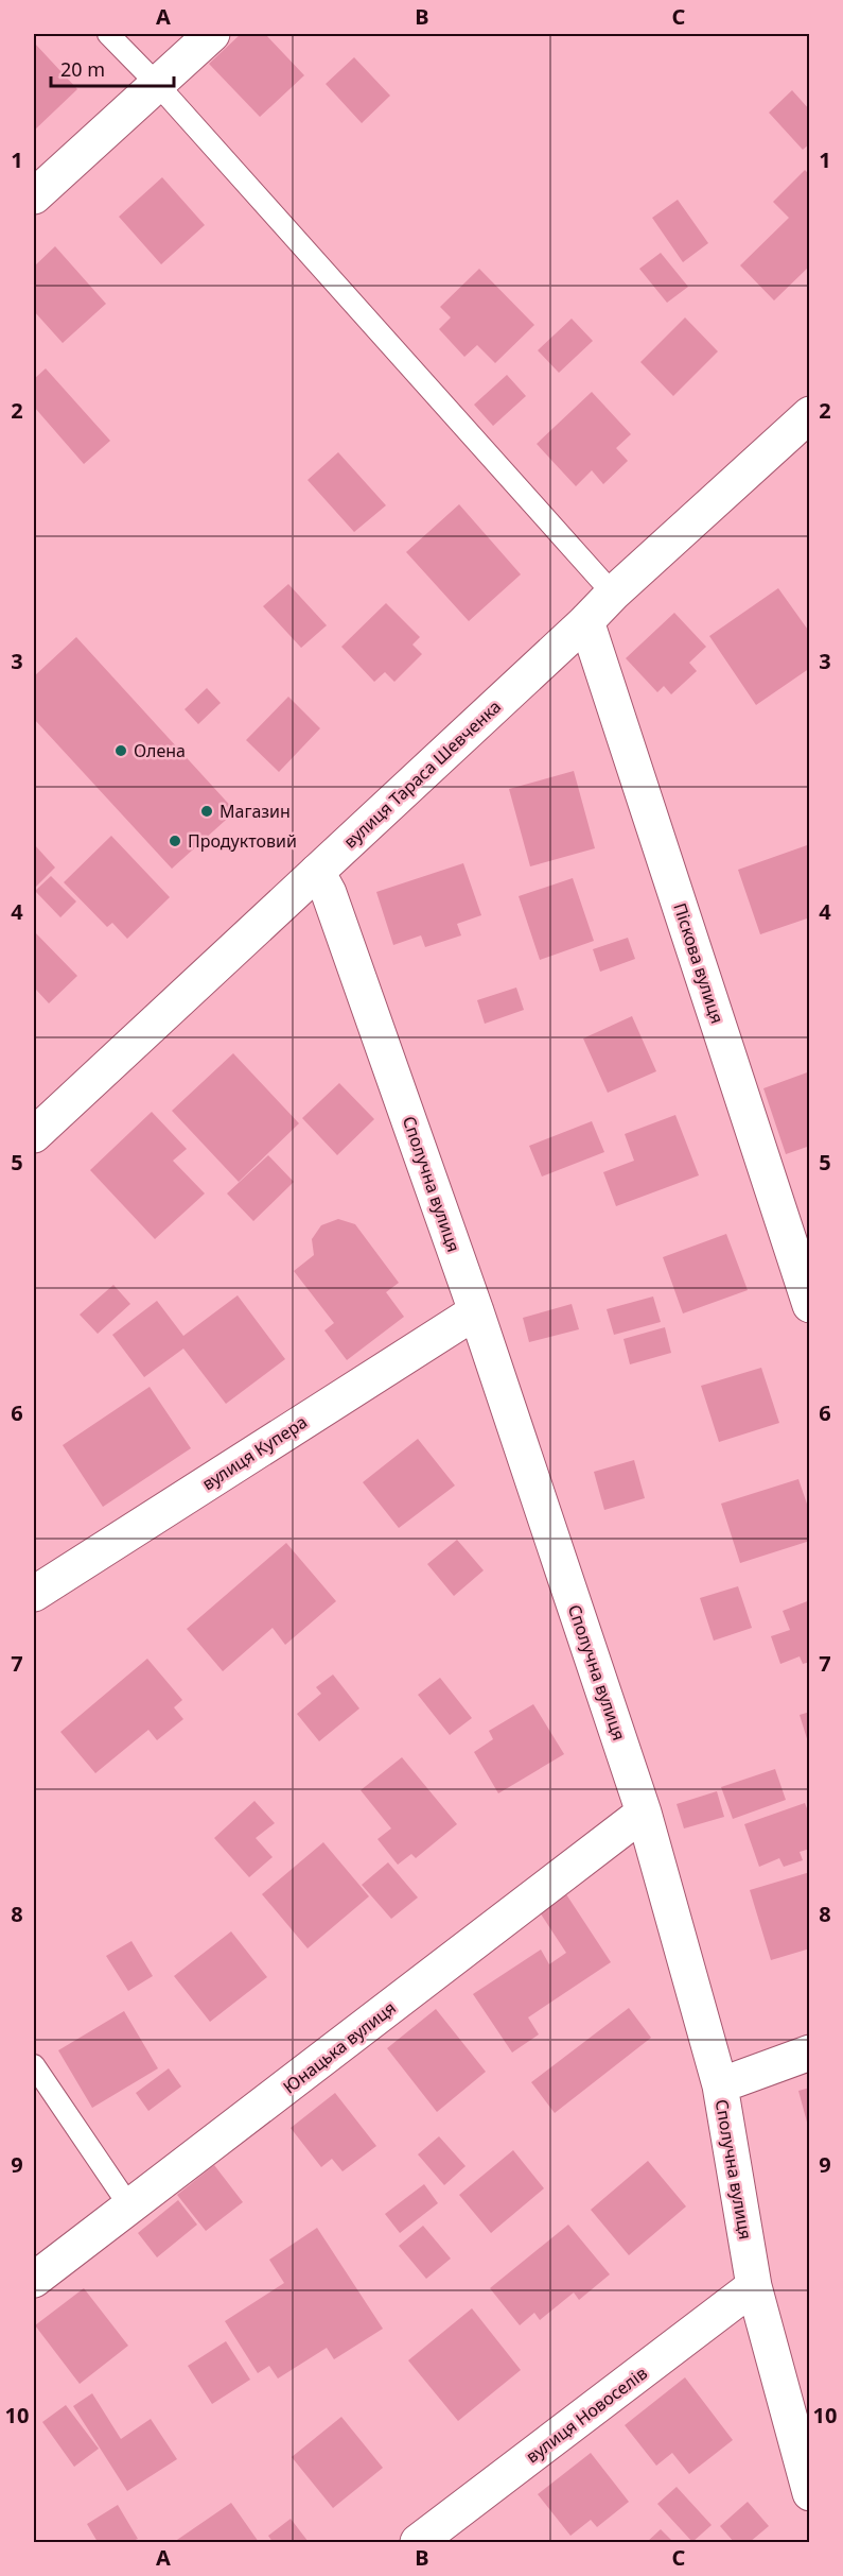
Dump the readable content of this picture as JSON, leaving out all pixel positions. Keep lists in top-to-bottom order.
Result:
{
  "streets": {
    "street": [
      "вулиця Тараса Шевченка",
      "Піскова вулиця",
      "Сполучна вулиця",
      "вулиця Купера",
      "Юнацька вулиця",
      "вулиця Новоселів"
    ]
  },
  "crossings": [
    ["вулиця Тараса Шевченка", "Піскова вулиця"],
    ["вулиця Тараса Шевченка", "Сполучна вулиця"],
    ["Сполучна вулиця", "вулиця Купера"],
    ["Сполучна вулиця", "Юнацька вулиця"],
    ["Сполучна вулиця", "вулиця Новоселів"]
  ],
  "places": ["Олена", "Магазин", "Продуктовий"],
  "scale_bar": "20 m",
  "grid": {
    "columns": ["A", "B", "C"],
    "rows": [
      "1",
      "2",
      "3",
      "4",
      "5",
      "6",
      "7",
      "8",
      "9",
      "10"
    ]
  }
}
